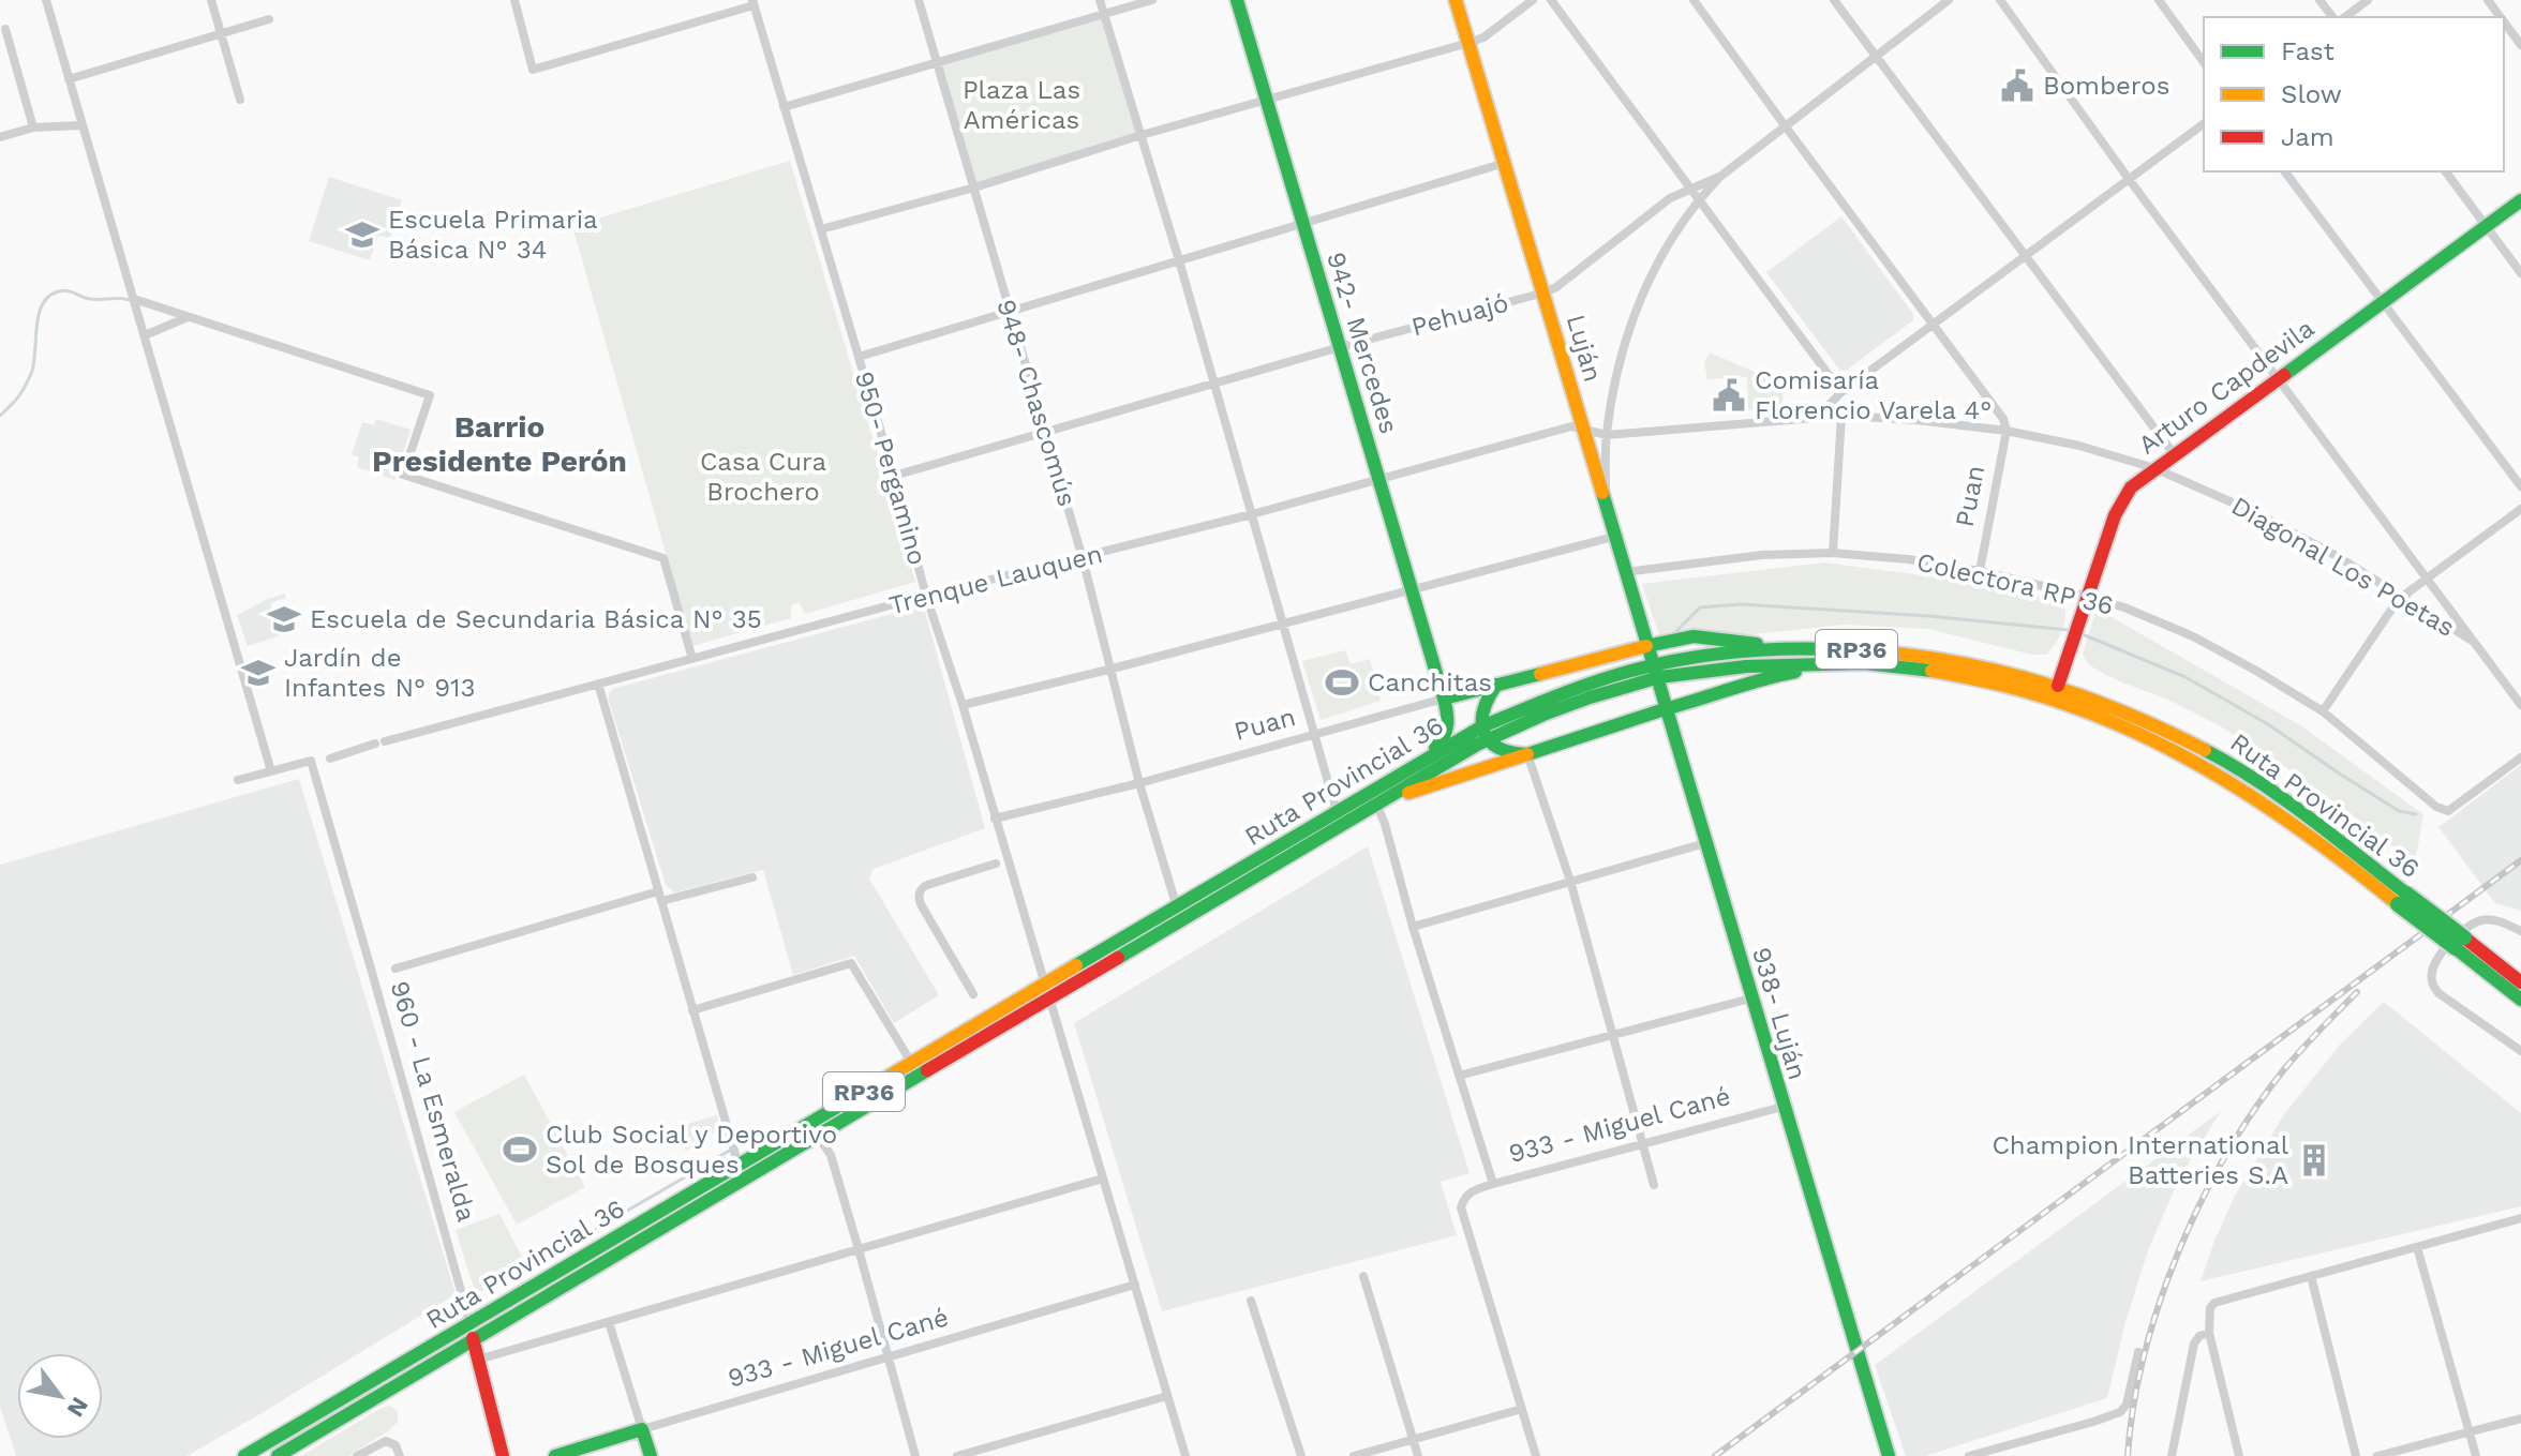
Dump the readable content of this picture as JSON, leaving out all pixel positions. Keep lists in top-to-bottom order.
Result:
{
  "streets": {
    "main road": [
      "942- Mercedes",
      "Luján",
      "Arturo Capdevila",
      "Puan",
      "RP36",
      "Ruta Provincial 36",
      "938- Luján",
      "960 - La Esmeralda",
      "933 - Miguel Cané"
    ],
    "street": [
      "Pehuajó",
      "948- Chascomús",
      "950- Pergamino",
      "Diagonal Los Poetas",
      "Trenque Lauquen",
      "Colectora RP 36"
    ]
  },
  "crossings": [
    ["Pehuajó", "942- Mercedes"],
    ["Pehuajó", "Luján"],
    ["Pehuajó", "948- Chascomús"],
    ["Pehuajó", "950- Pergamino"],
    ["942- Mercedes", "Puan"],
    ["942- Mercedes", "Trenque Lauquen"],
    ["942- Mercedes", "Ruta Provincial 36"],
    ["Luján", "Puan"],
    ["Luján", "Trenque Lauquen"],
    ["Luján", "Colectora RP 36"],
    ["Luján", "Ruta Provincial 36"],
    ["Luján", "938- Luján"],
    ["Arturo Capdevila", "Diagonal Los Poetas"],
    ["Arturo Capdevila", "Colectora RP 36"],
    ["Arturo Capdevila", "Ruta Provincial 36"],
    ["948- Chascomús", "Puan"],
    ["948- Chascomús", "Trenque Lauquen"],
    ["948- Chascomús", "Ruta Provincial 36"],
    ["950- Pergamino", "Puan"],
    ["950- Pergamino", "Trenque Lauquen"],
    ["950- Pergamino", "Ruta Provincial 36"],
    ["950- Pergamino", "933 - Miguel Cané"],
    ["Puan", "Diagonal Los Poetas"],
    ["Puan", "Colectora RP 36"],
    ["Puan", "Ruta Provincial 36"],
    ["Diagonal Los Poetas", "Trenque Lauquen"],
    ["Ruta Provincial 36", "960 - La Esmeralda"],
    ["938- Luján", "933 - Miguel Cané"]
  ],
  "districts": ["Barrio Presidente Perón"],
  "parks": ["Plaza Las Américas", "Casa Cura Brochero"],
  "places": {
    "public building": ["Bomberos", "Comisaría Florencio Varela 4°"],
    "school or university": ["Escuela Primaria Básica N° 34", "Escuela de Secundaria Básica N° 35", "Jardín de Infantes N° 913"],
    "sports": ["Canchitas", "Club Social y Deportivo Sol de Bosques"],
    "building": ["Champion International Batteries S.A"]
  },
  "legend": ["Fast", "Slow", "Jam"],
  "north": "bottom right"
}
